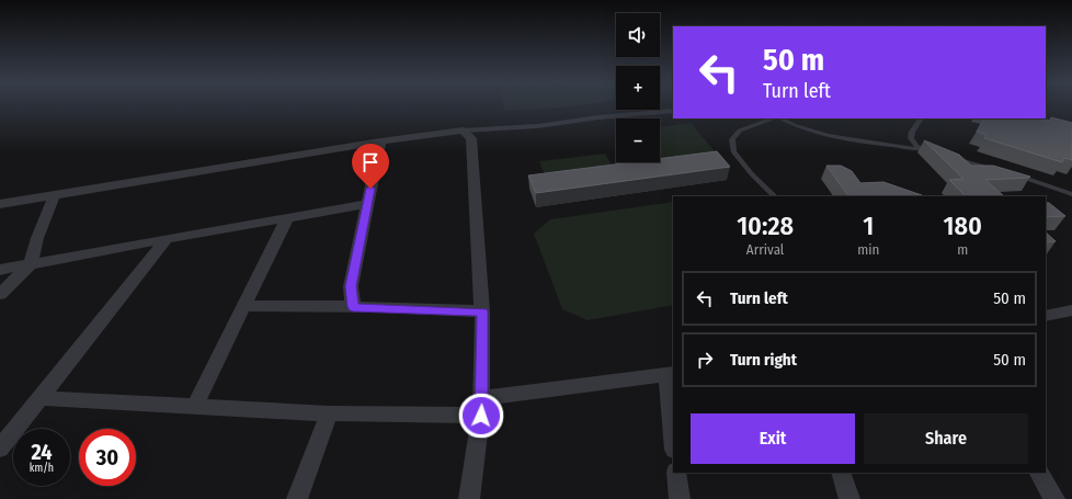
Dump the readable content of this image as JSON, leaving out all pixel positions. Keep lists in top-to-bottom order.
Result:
{
  "page": {
    "map_buttons": ["+", "−"],
    "turn": ["50 m", "Turn left"],
    "eta": [
      "10:28",
      "Arrival",
      "1",
      "min",
      "180",
      "m"
    ],
    "list": [
      {
        "name": "Turn left",
        "value": "50 m"
      },
      {
        "name": "Turn right",
        "value": "50 m"
      }
    ],
    "buttons": ["Exit", "Share"],
    "speed": "24 km/h",
    "limit": "30"
  }
}
